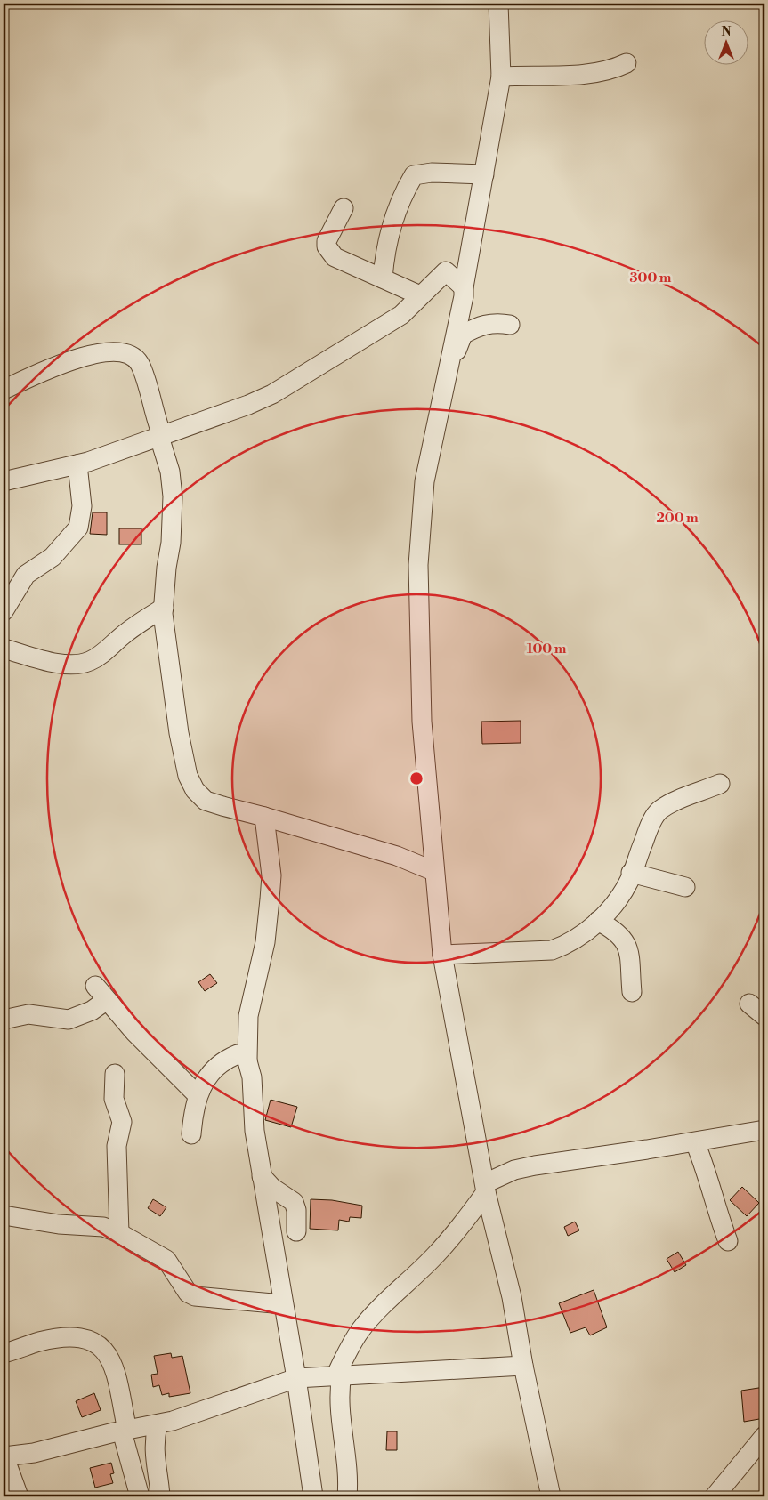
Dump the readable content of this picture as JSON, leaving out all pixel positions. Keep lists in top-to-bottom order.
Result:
{
  "north": "top",
  "rings": ["300 m", "200 m", "100 m"]
}
